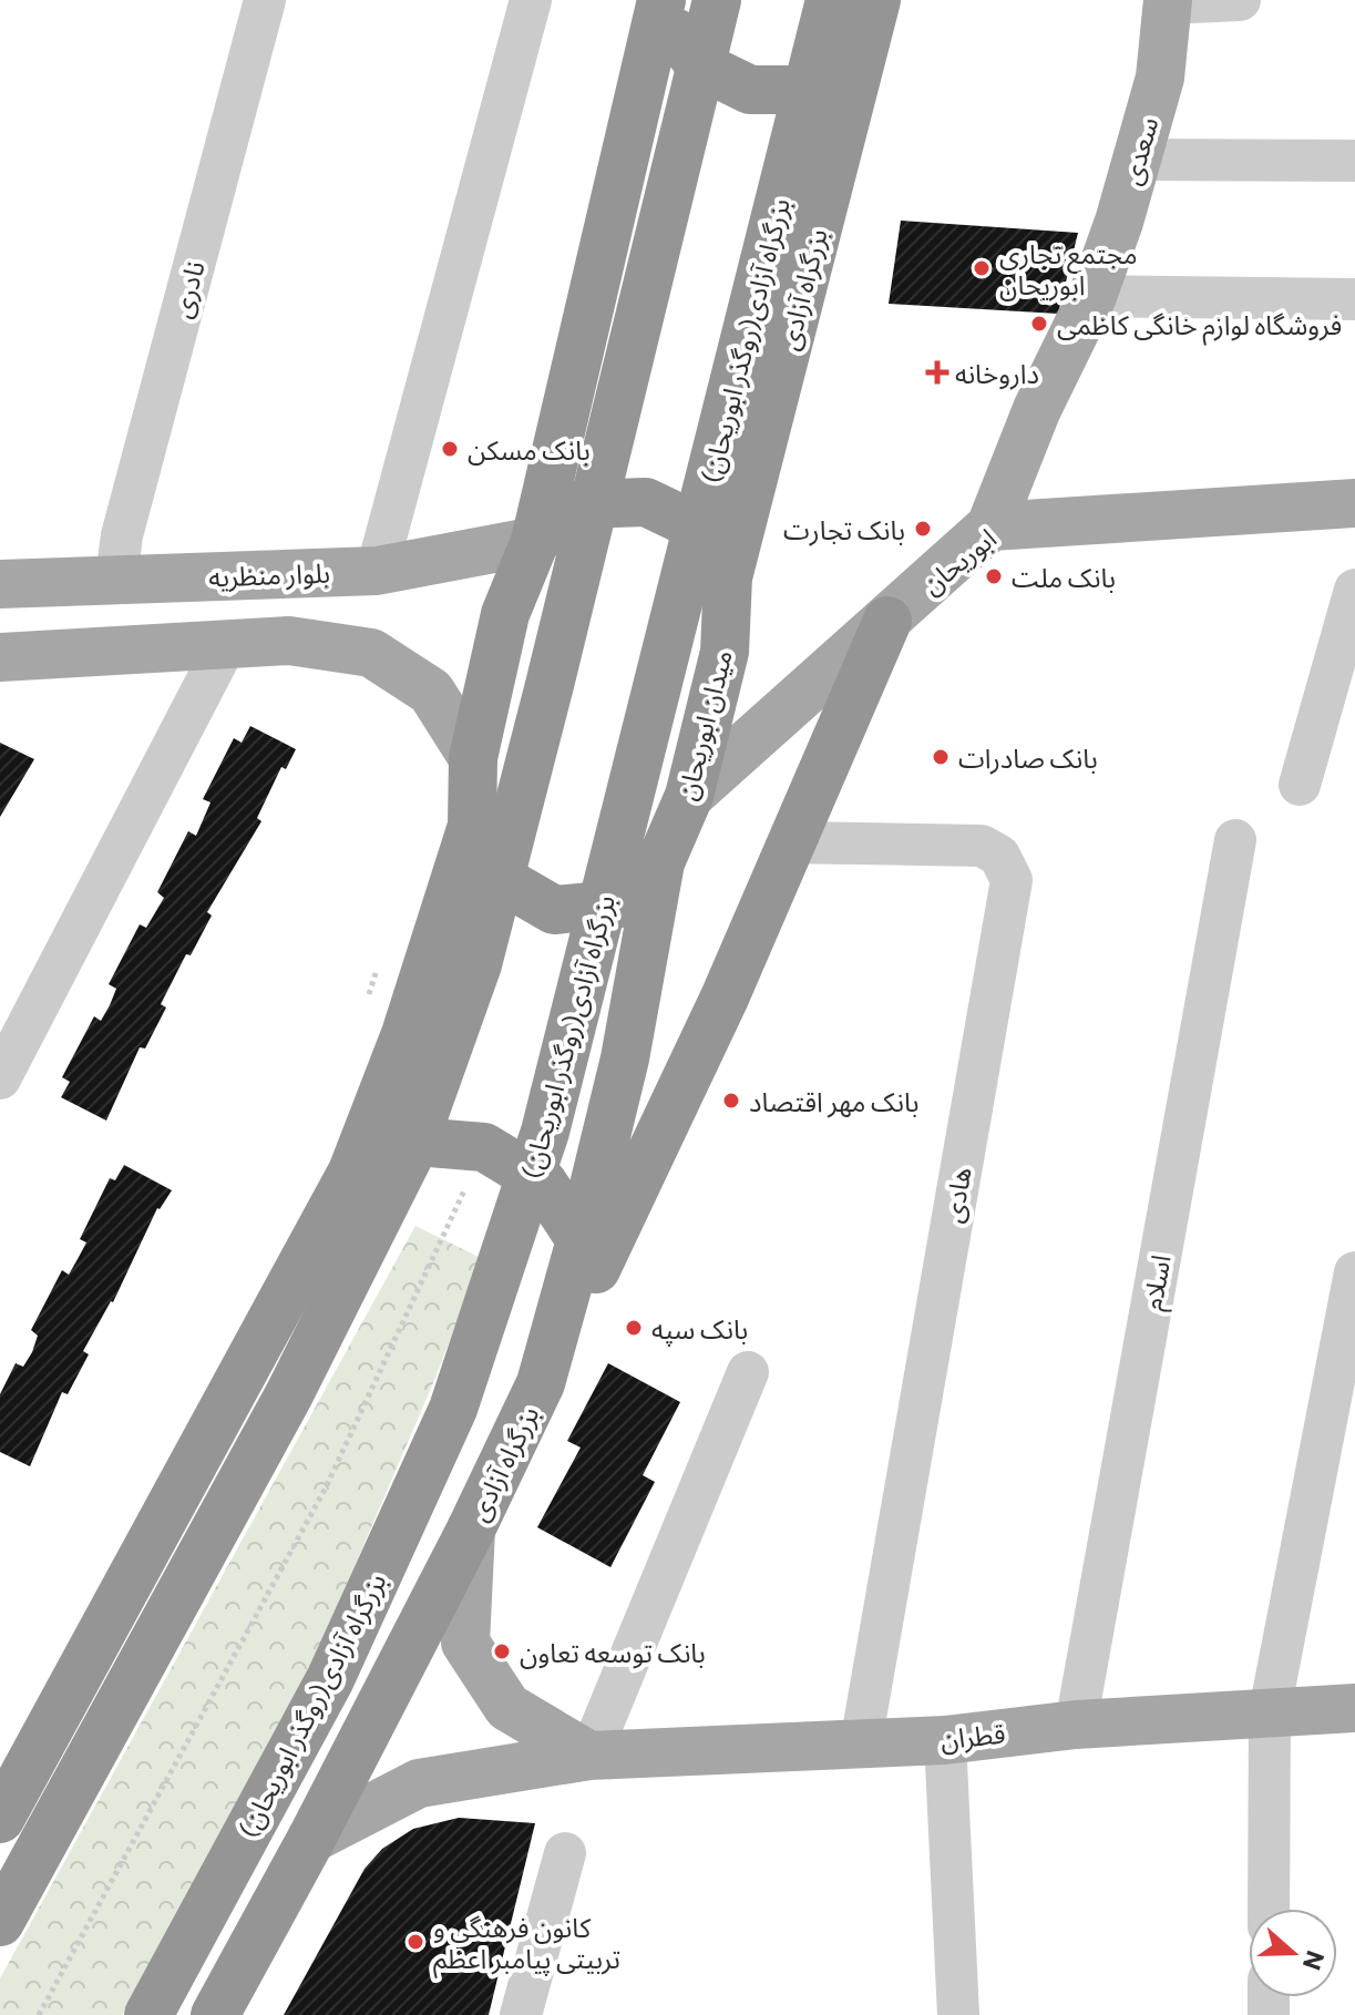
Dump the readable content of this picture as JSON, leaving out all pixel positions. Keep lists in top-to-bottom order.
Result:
{
  "streets": {
    "highway": ["بزرگراه آزادی", "بزرگراه آزادی(روگذر ابوریحان)", "میدان ابوریحان"],
    "main road": [
      "سعدی",
      "ابوریحان",
      "بلوار منظریه",
      "قطران"
    ],
    "street": ["نادری", "هادی", "اسلام"]
  },
  "crossings": [
    ["سعدی", "ابوریحان"],
    ["نادری", "بلوار منظریه"],
    ["بزرگراه آزادی", "میدان ابوریحان"],
    ["بزرگراه آزادی", "قطران"],
    ["ابوریحان", "میدان ابوریحان"],
    ["هادی", "قطران"],
    ["اسلام", "قطران"]
  ],
  "places": {
    "other": [
      "مجتمع تجاری ابوریحان",
      "فروشگاه لوازم خانگی کاظمی",
      "بانک مسکن",
      "بانک تجارت",
      "بانک ملت",
      "بانک صادرات",
      "بانک مهر اقتصاد",
      "بانک سپه",
      "بانک توسعه تعاون",
      "کانون فرهنگی و تربیتی پیامبر اعظم"
    ],
    "health": ["داروخانه"]
  },
  "north": "right"
}
